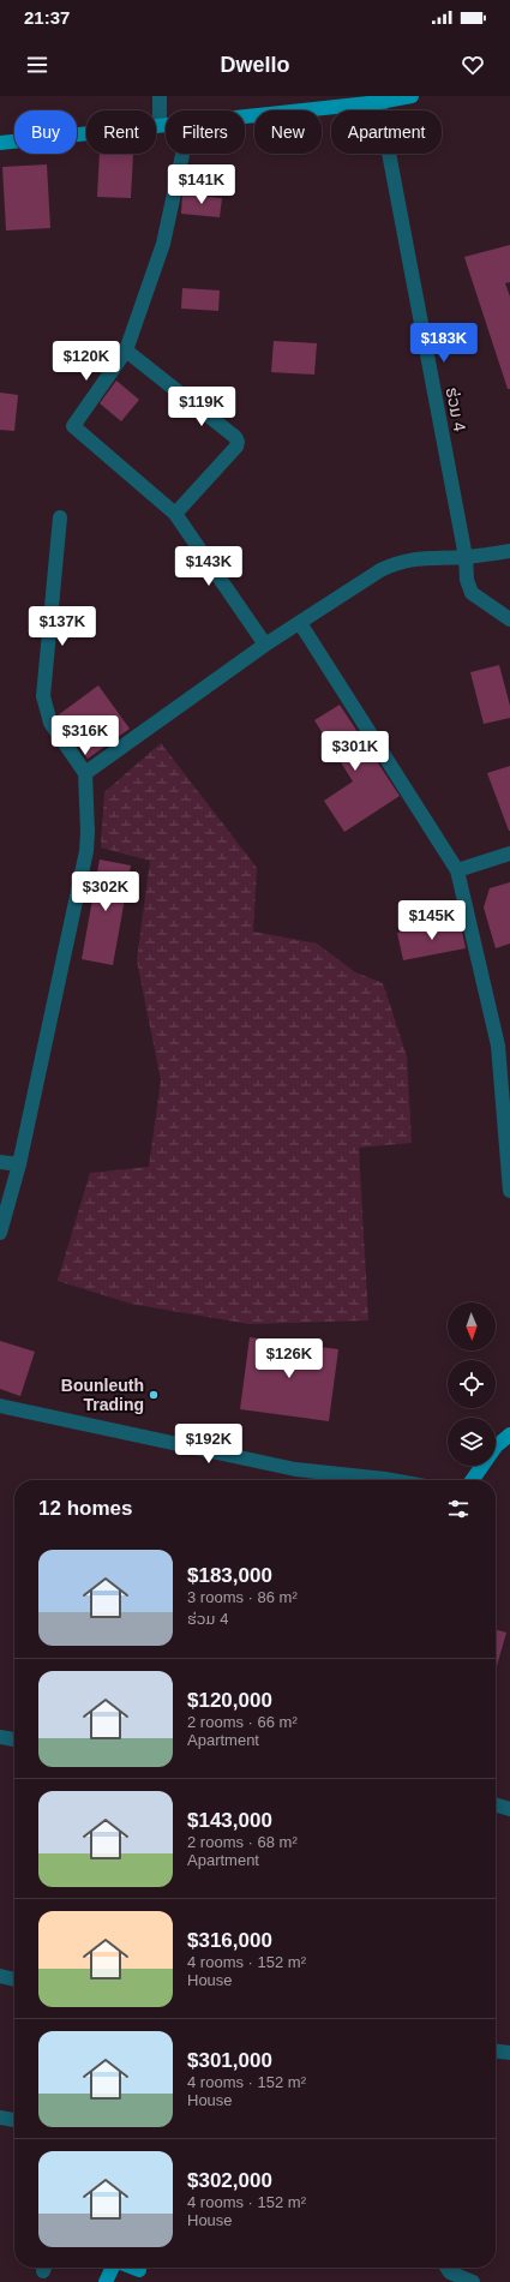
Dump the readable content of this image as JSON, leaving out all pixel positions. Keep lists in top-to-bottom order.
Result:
{
  "streets": {
    "street": ["ຮ່ວມ 4"]
  },
  "places": ["Bounleuth Trading"],
  "north": "bottom",
  "page": {
    "status": "21:37",
    "header": "Dwello",
    "chip": [
      "Buy",
      "Rent",
      "Filters",
      "New",
      "Apartment"
    ],
    "price": [
      "$141K",
      "$183K",
      "$120K",
      "$119K",
      "$143K",
      "$137K",
      "$316K",
      "$301K",
      "$302K",
      "$145K",
      "$126K",
      "$192K"
    ],
    "heading": "12 homes",
    "list": [
      {
        "name": "$183,000",
        "note": "3 rooms · 86 m² · ຮ່ວມ 4"
      },
      {
        "name": "$120,000",
        "note": "2 rooms · 66 m² · Apartment"
      },
      {
        "name": "$143,000",
        "note": "2 rooms · 68 m² · Apartment"
      },
      {
        "name": "$316,000",
        "note": "4 rooms · 152 m² · House"
      },
      {
        "name": "$301,000",
        "note": "4 rooms · 152 m² · House"
      },
      {
        "name": "$302,000",
        "note": "4 rooms · 152 m² · House"
      }
    ]
  }
}
